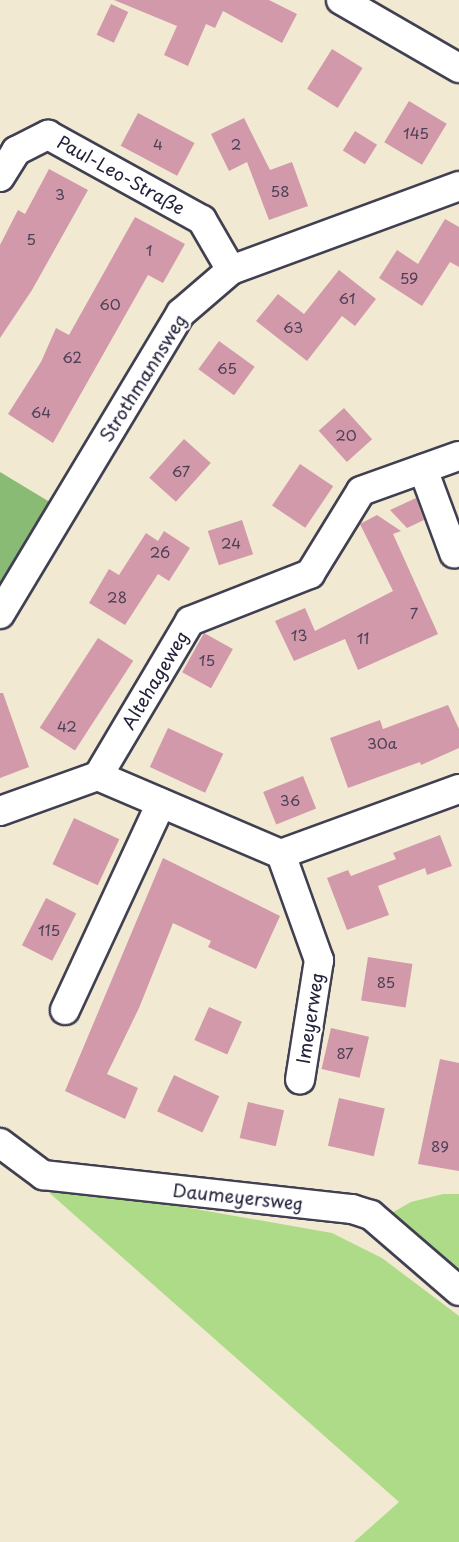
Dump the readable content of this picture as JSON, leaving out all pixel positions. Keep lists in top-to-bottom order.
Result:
{
  "streets": {
    "street": [
      "Paul-Leo-Straße",
      "Strothmannsweg",
      "Altehageweg",
      "Imeyerweg",
      "Daumeyersweg"
    ]
  },
  "crossings": [
    ["Paul-Leo-Straße", "Strothmannsweg"]
  ],
  "house_numbers": [
    "145",
    "4",
    "2",
    "58",
    "3",
    "5",
    "1",
    "59",
    "61",
    "60",
    "63",
    "62",
    "65",
    "64",
    "20",
    "67",
    "24",
    "26",
    "28",
    "7",
    "13",
    "11",
    "15",
    "42",
    "30a",
    "36",
    "115",
    "85",
    "87",
    "89"
  ]
}
